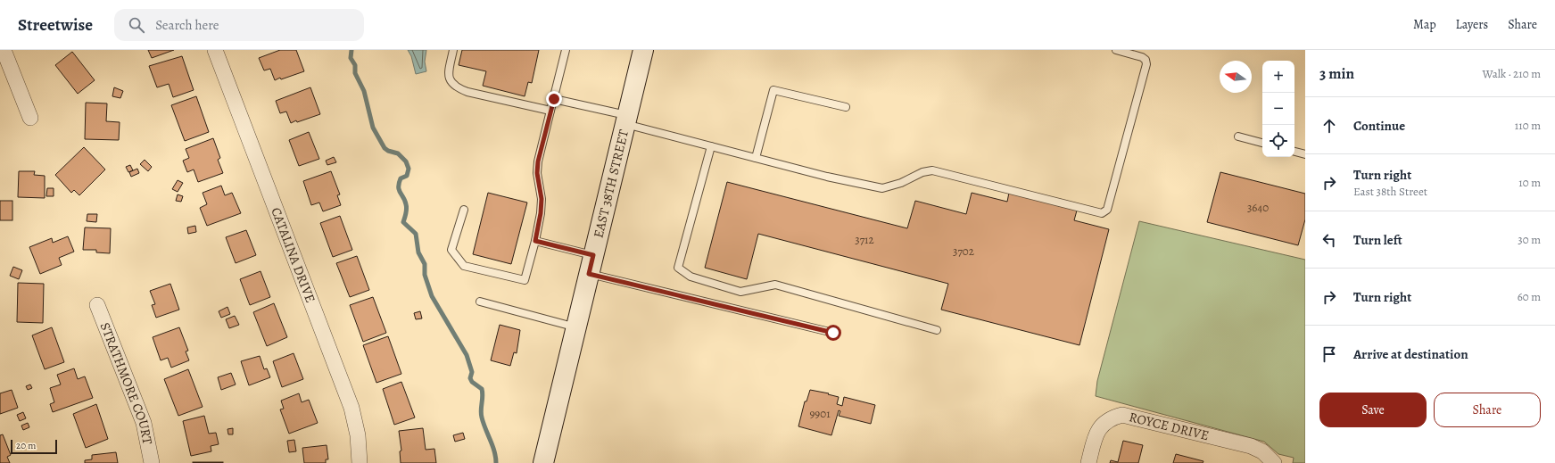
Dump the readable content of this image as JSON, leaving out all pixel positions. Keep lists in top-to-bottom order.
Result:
{
  "streets": {
    "main road": ["EAST 38TH STREET"],
    "street": ["CATALINA DRIVE", "STRATHMORE COURT", "ROYCE DRIVE"]
  },
  "house_numbers": [
    "3640",
    "3712",
    "3702",
    "9901"
  ],
  "scale_bar": "20 m",
  "north": "left",
  "page": {
    "header": "Streetwise",
    "search": "Search here",
    "nav": ["Map", "Layers", "Share"],
    "heading": ["3 min", "Walk · 210 m"],
    "map_buttons": ["+", "−"],
    "list": [
      ["Continue", "110 m"],
      ["Turn right", "East 38th Street", "10 m"],
      ["Turn left", "30 m"],
      ["Turn right", "60 m"],
      "Arrive at destination"
    ],
    "buttons": ["Save", "Share"],
    "scale": "20 m"
  }
}
